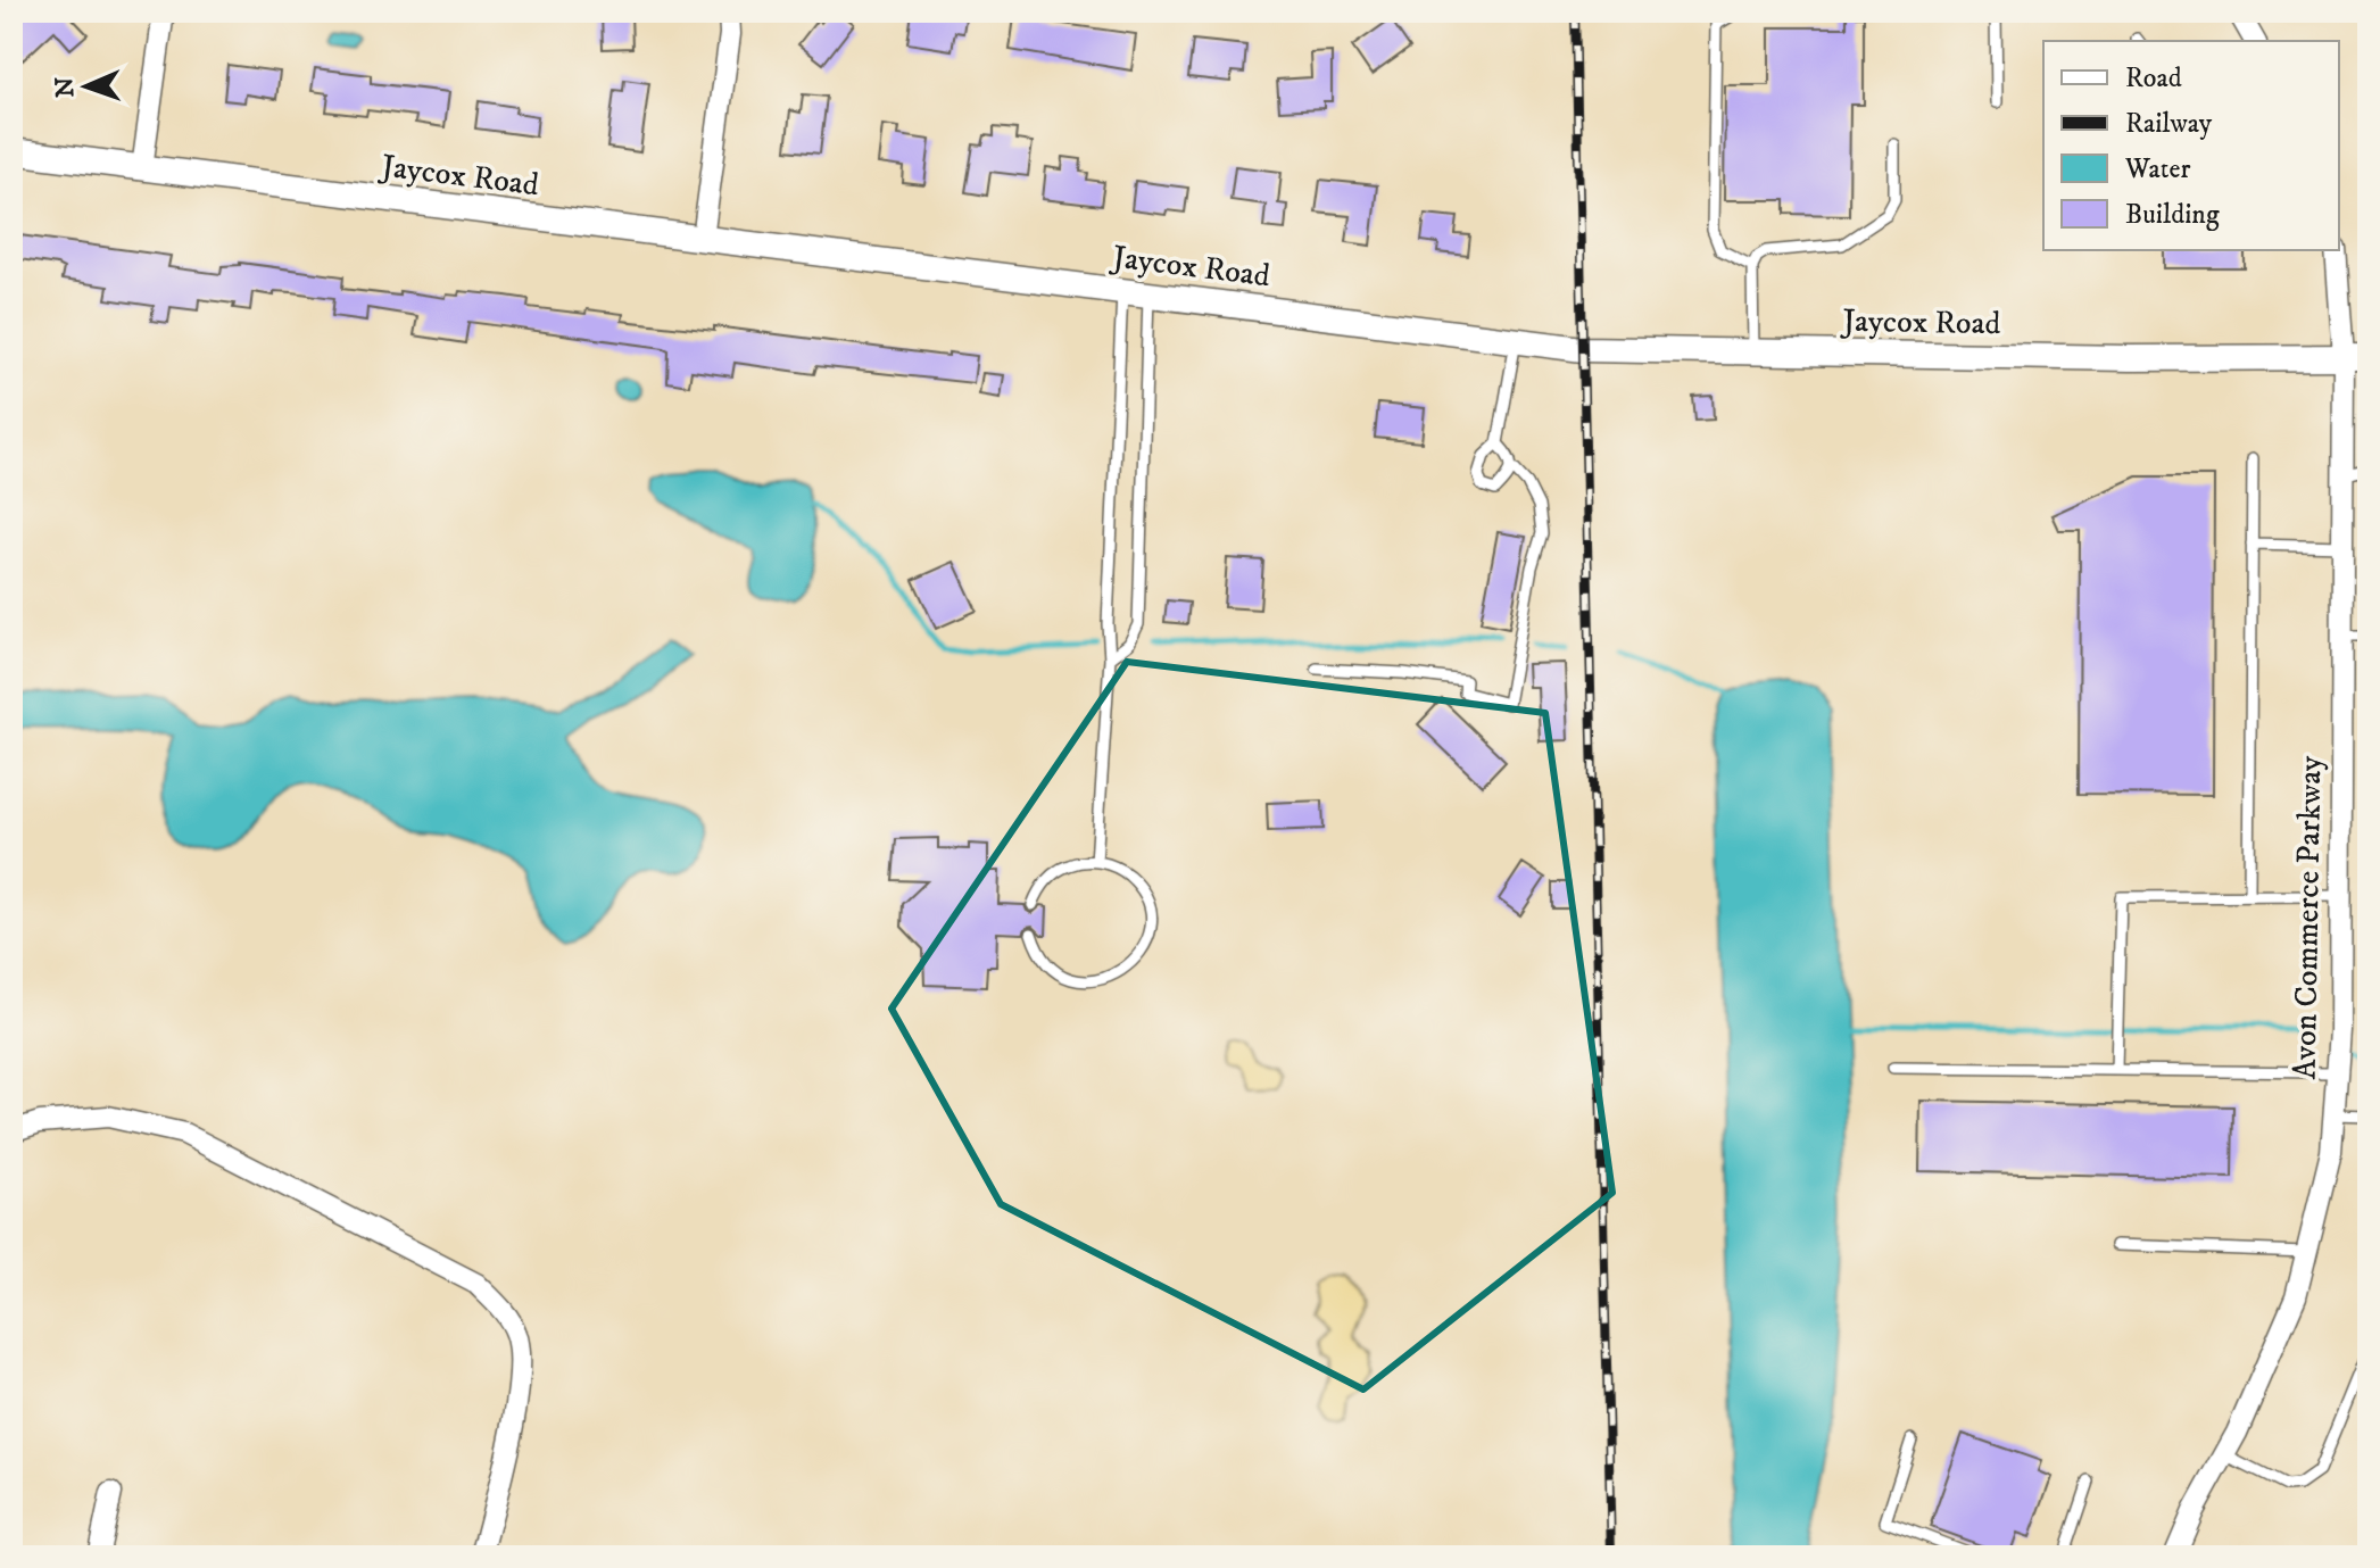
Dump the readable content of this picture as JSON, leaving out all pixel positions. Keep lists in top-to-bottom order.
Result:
{
  "streets": {
    "street": ["Jaycox Road", "Avon Commerce Parkway"]
  },
  "crossings": [
    ["Jaycox Road", "Avon Commerce Parkway"]
  ],
  "legend": [
    "Road",
    "Railway",
    "Water",
    "Building"
  ],
  "north": "left"
}
